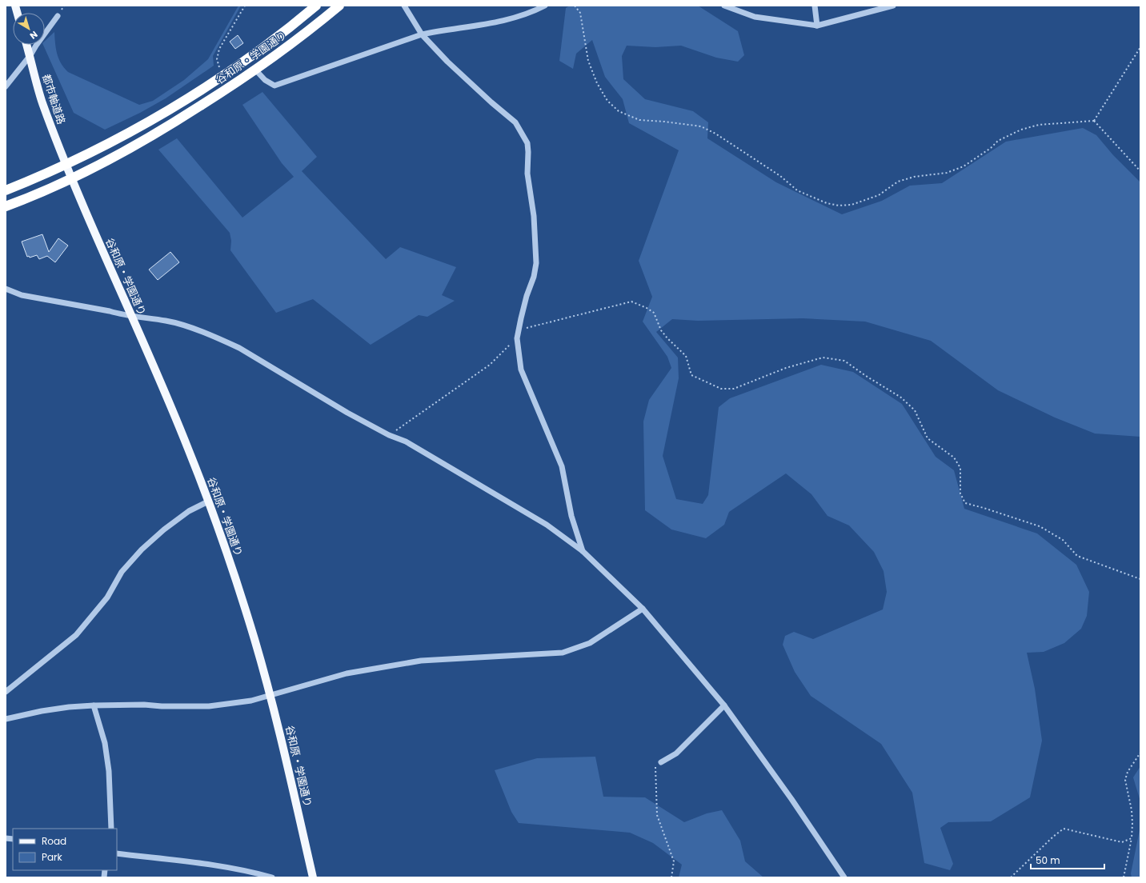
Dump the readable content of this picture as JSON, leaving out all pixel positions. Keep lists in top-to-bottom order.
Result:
{
  "streets": {
    "highway": ["谷和原・学園通り"],
    "main road": ["都市軸道路"]
  },
  "crossings": [
    ["谷和原・学園通り", "都市軸道路"]
  ],
  "legend": ["Road", "Park"],
  "scale_bar": "50 m",
  "north": "bottom right"
}
